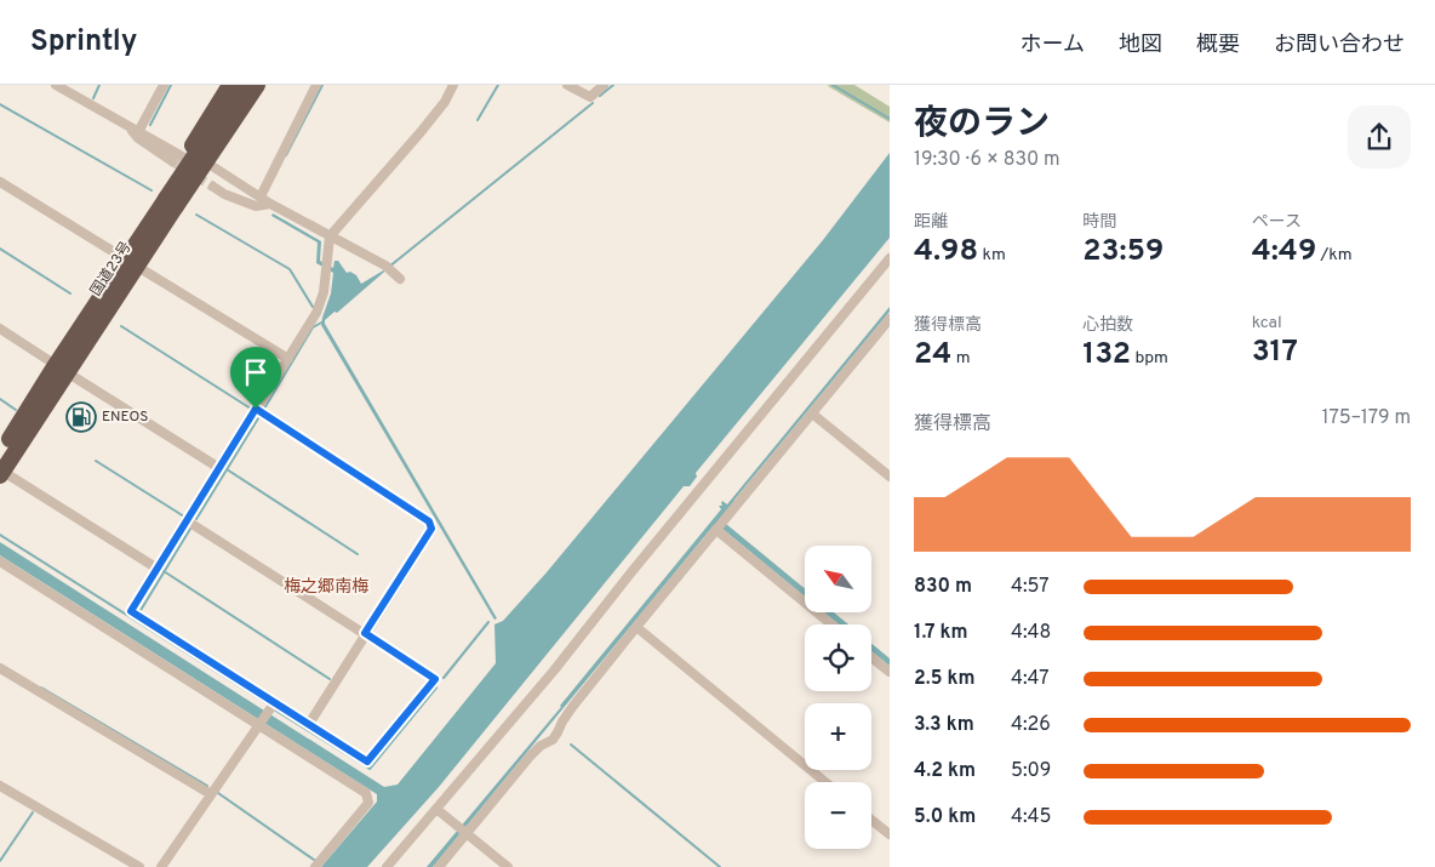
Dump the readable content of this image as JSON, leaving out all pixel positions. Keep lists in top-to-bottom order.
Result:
{
  "streets": {
    "highway": ["国道23号"]
  },
  "districts": ["梅之郷南梅"],
  "places": {
    "fuel station": ["ENEOS"]
  },
  "north": "top left",
  "page": {
    "header": "Sprintly",
    "nav": [
      "ホーム",
      "地図",
      "概要",
      "お問い合わせ"
    ],
    "heading": ["夜のラン", "19:30 · 6 × 830 m"],
    "stats": [
      ["距離", "4.98 km"],
      ["時間", "23:59"],
      ["ペース", "4:49 /km"],
      ["獲得標高", "24 m"],
      ["心拍数", "132 bpm"],
      ["kcal", "317"]
    ],
    "chart": ["獲得標高", "175–179 m"],
    "map_buttons": ["+", "−"],
    "list": [
      {
        "name": "830 m",
        "note": "4:57"
      },
      {
        "name": "1.7 km",
        "note": "4:48"
      },
      {
        "name": "2.5 km",
        "note": "4:47"
      },
      {
        "name": "3.3 km",
        "note": "4:26"
      },
      {
        "name": "4.2 km",
        "note": "5:09"
      },
      {
        "name": "5.0 km",
        "note": "4:45"
      }
    ]
  }
}
